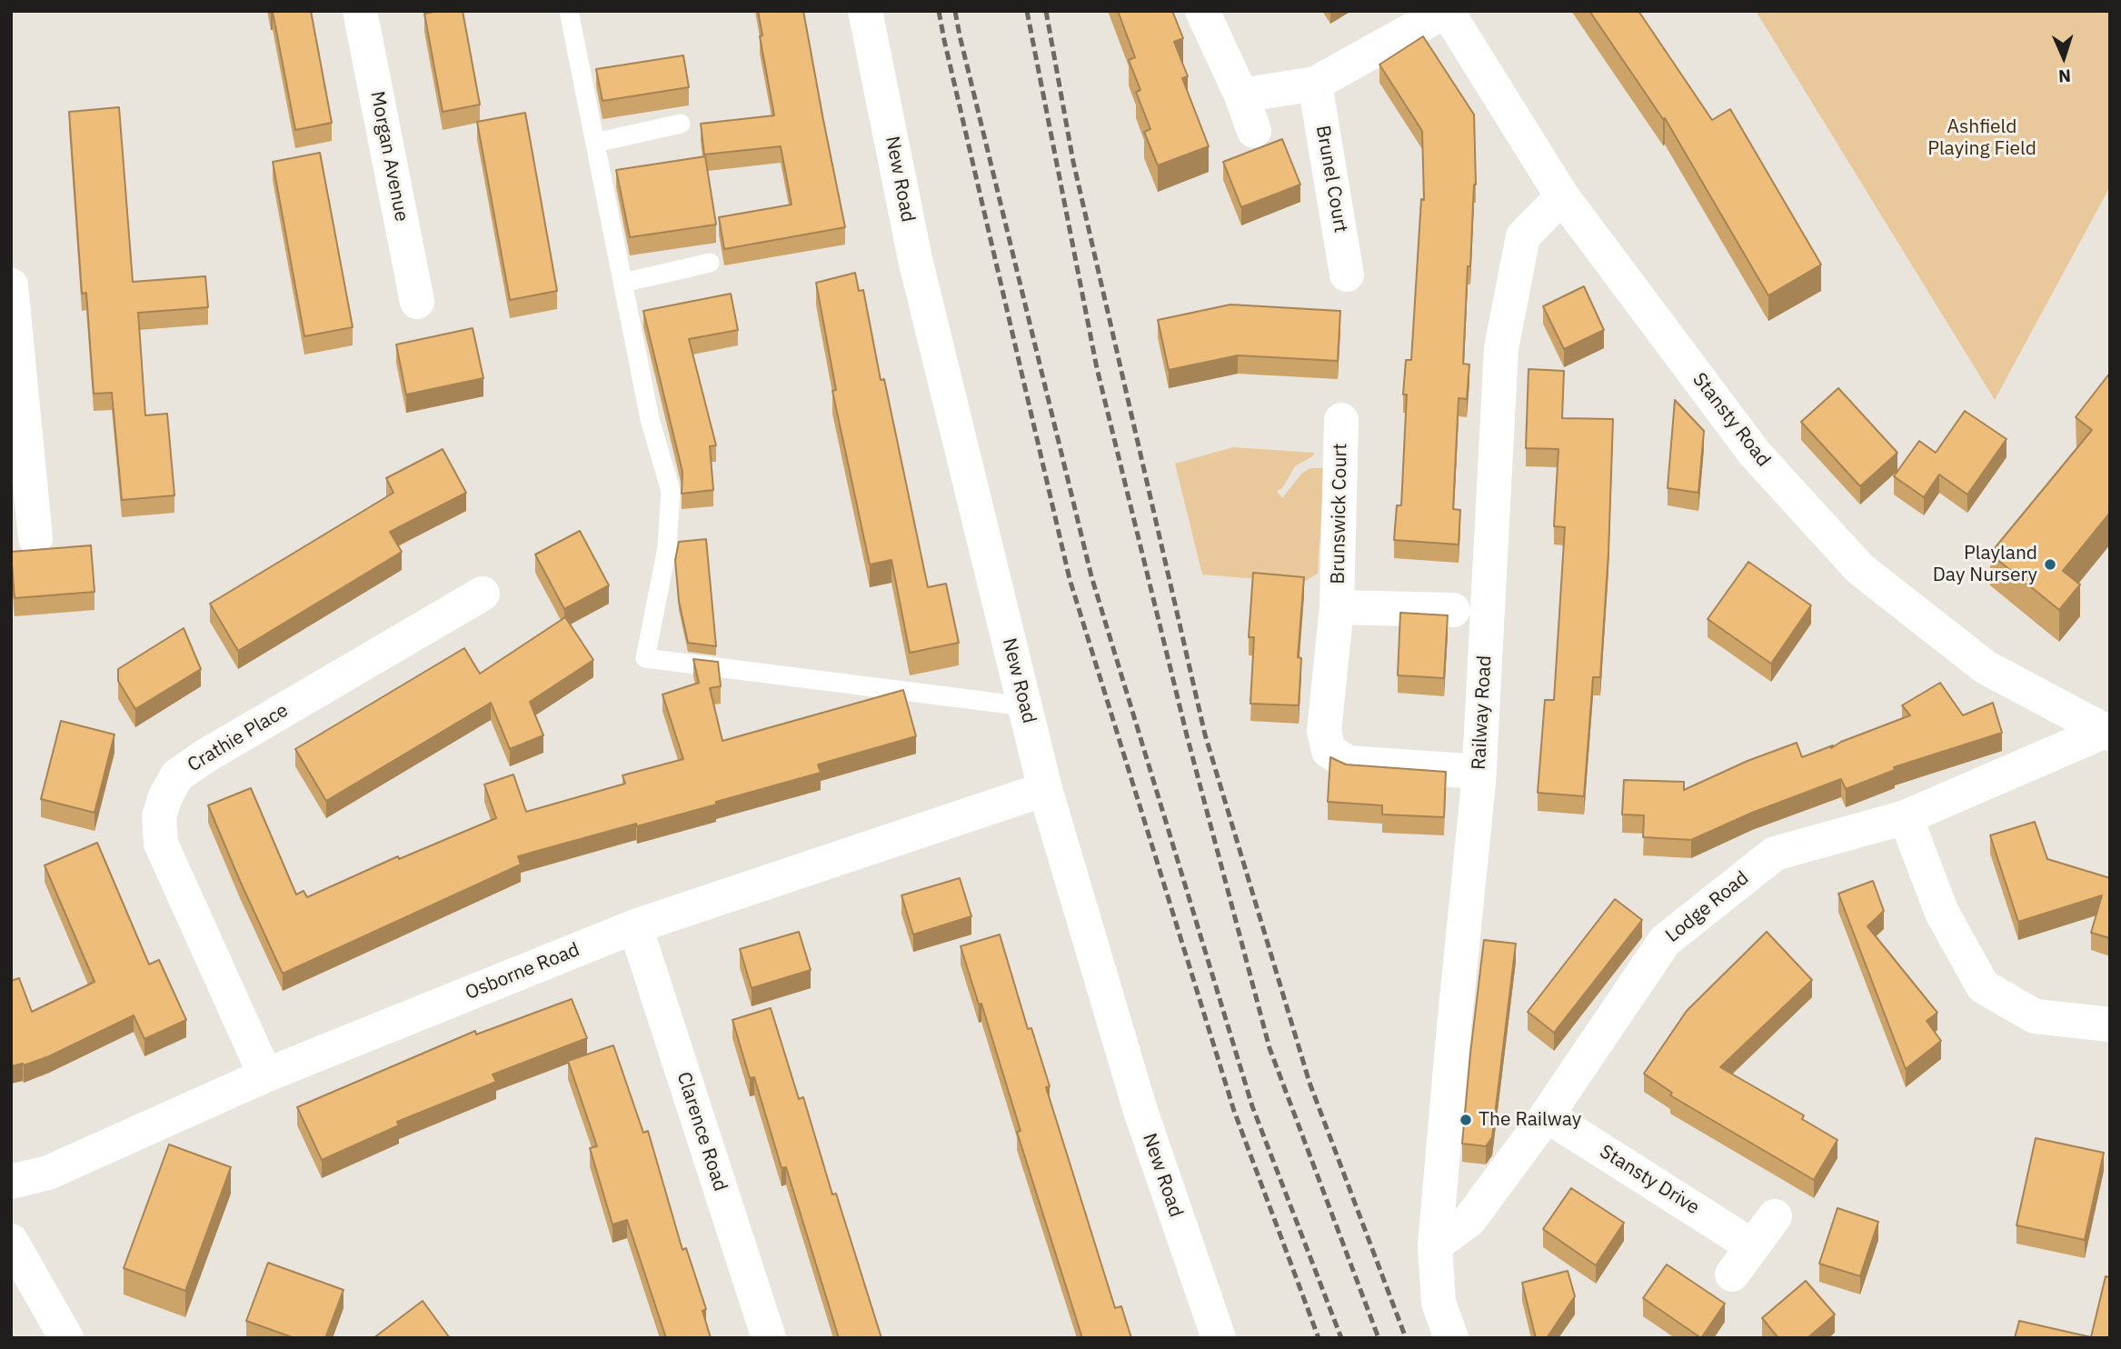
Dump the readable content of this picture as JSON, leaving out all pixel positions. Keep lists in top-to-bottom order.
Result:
{
  "streets": {
    "street": [
      "Morgan Avenue",
      "New Road",
      "Brunel Court",
      "Stansty Road",
      "Brunswick Court",
      "Railway Road",
      "Crathie Place",
      "Lodge Road",
      "Osborne Road",
      "Clarence Road",
      "Stansty Drive"
    ]
  },
  "crossings": [
    ["New Road", "Osborne Road"],
    ["Stansty Road", "Railway Road"],
    ["Stansty Road", "Lodge Road"],
    ["Brunswick Court", "Railway Road"],
    ["Railway Road", "Lodge Road"],
    ["Crathie Place", "Osborne Road"],
    ["Lodge Road", "Stansty Drive"],
    ["Osborne Road", "Clarence Road"]
  ],
  "parks": ["Ashfield Playing Field"],
  "places": ["Playland Day Nursery", "The Railway"],
  "north": "bottom"
}
